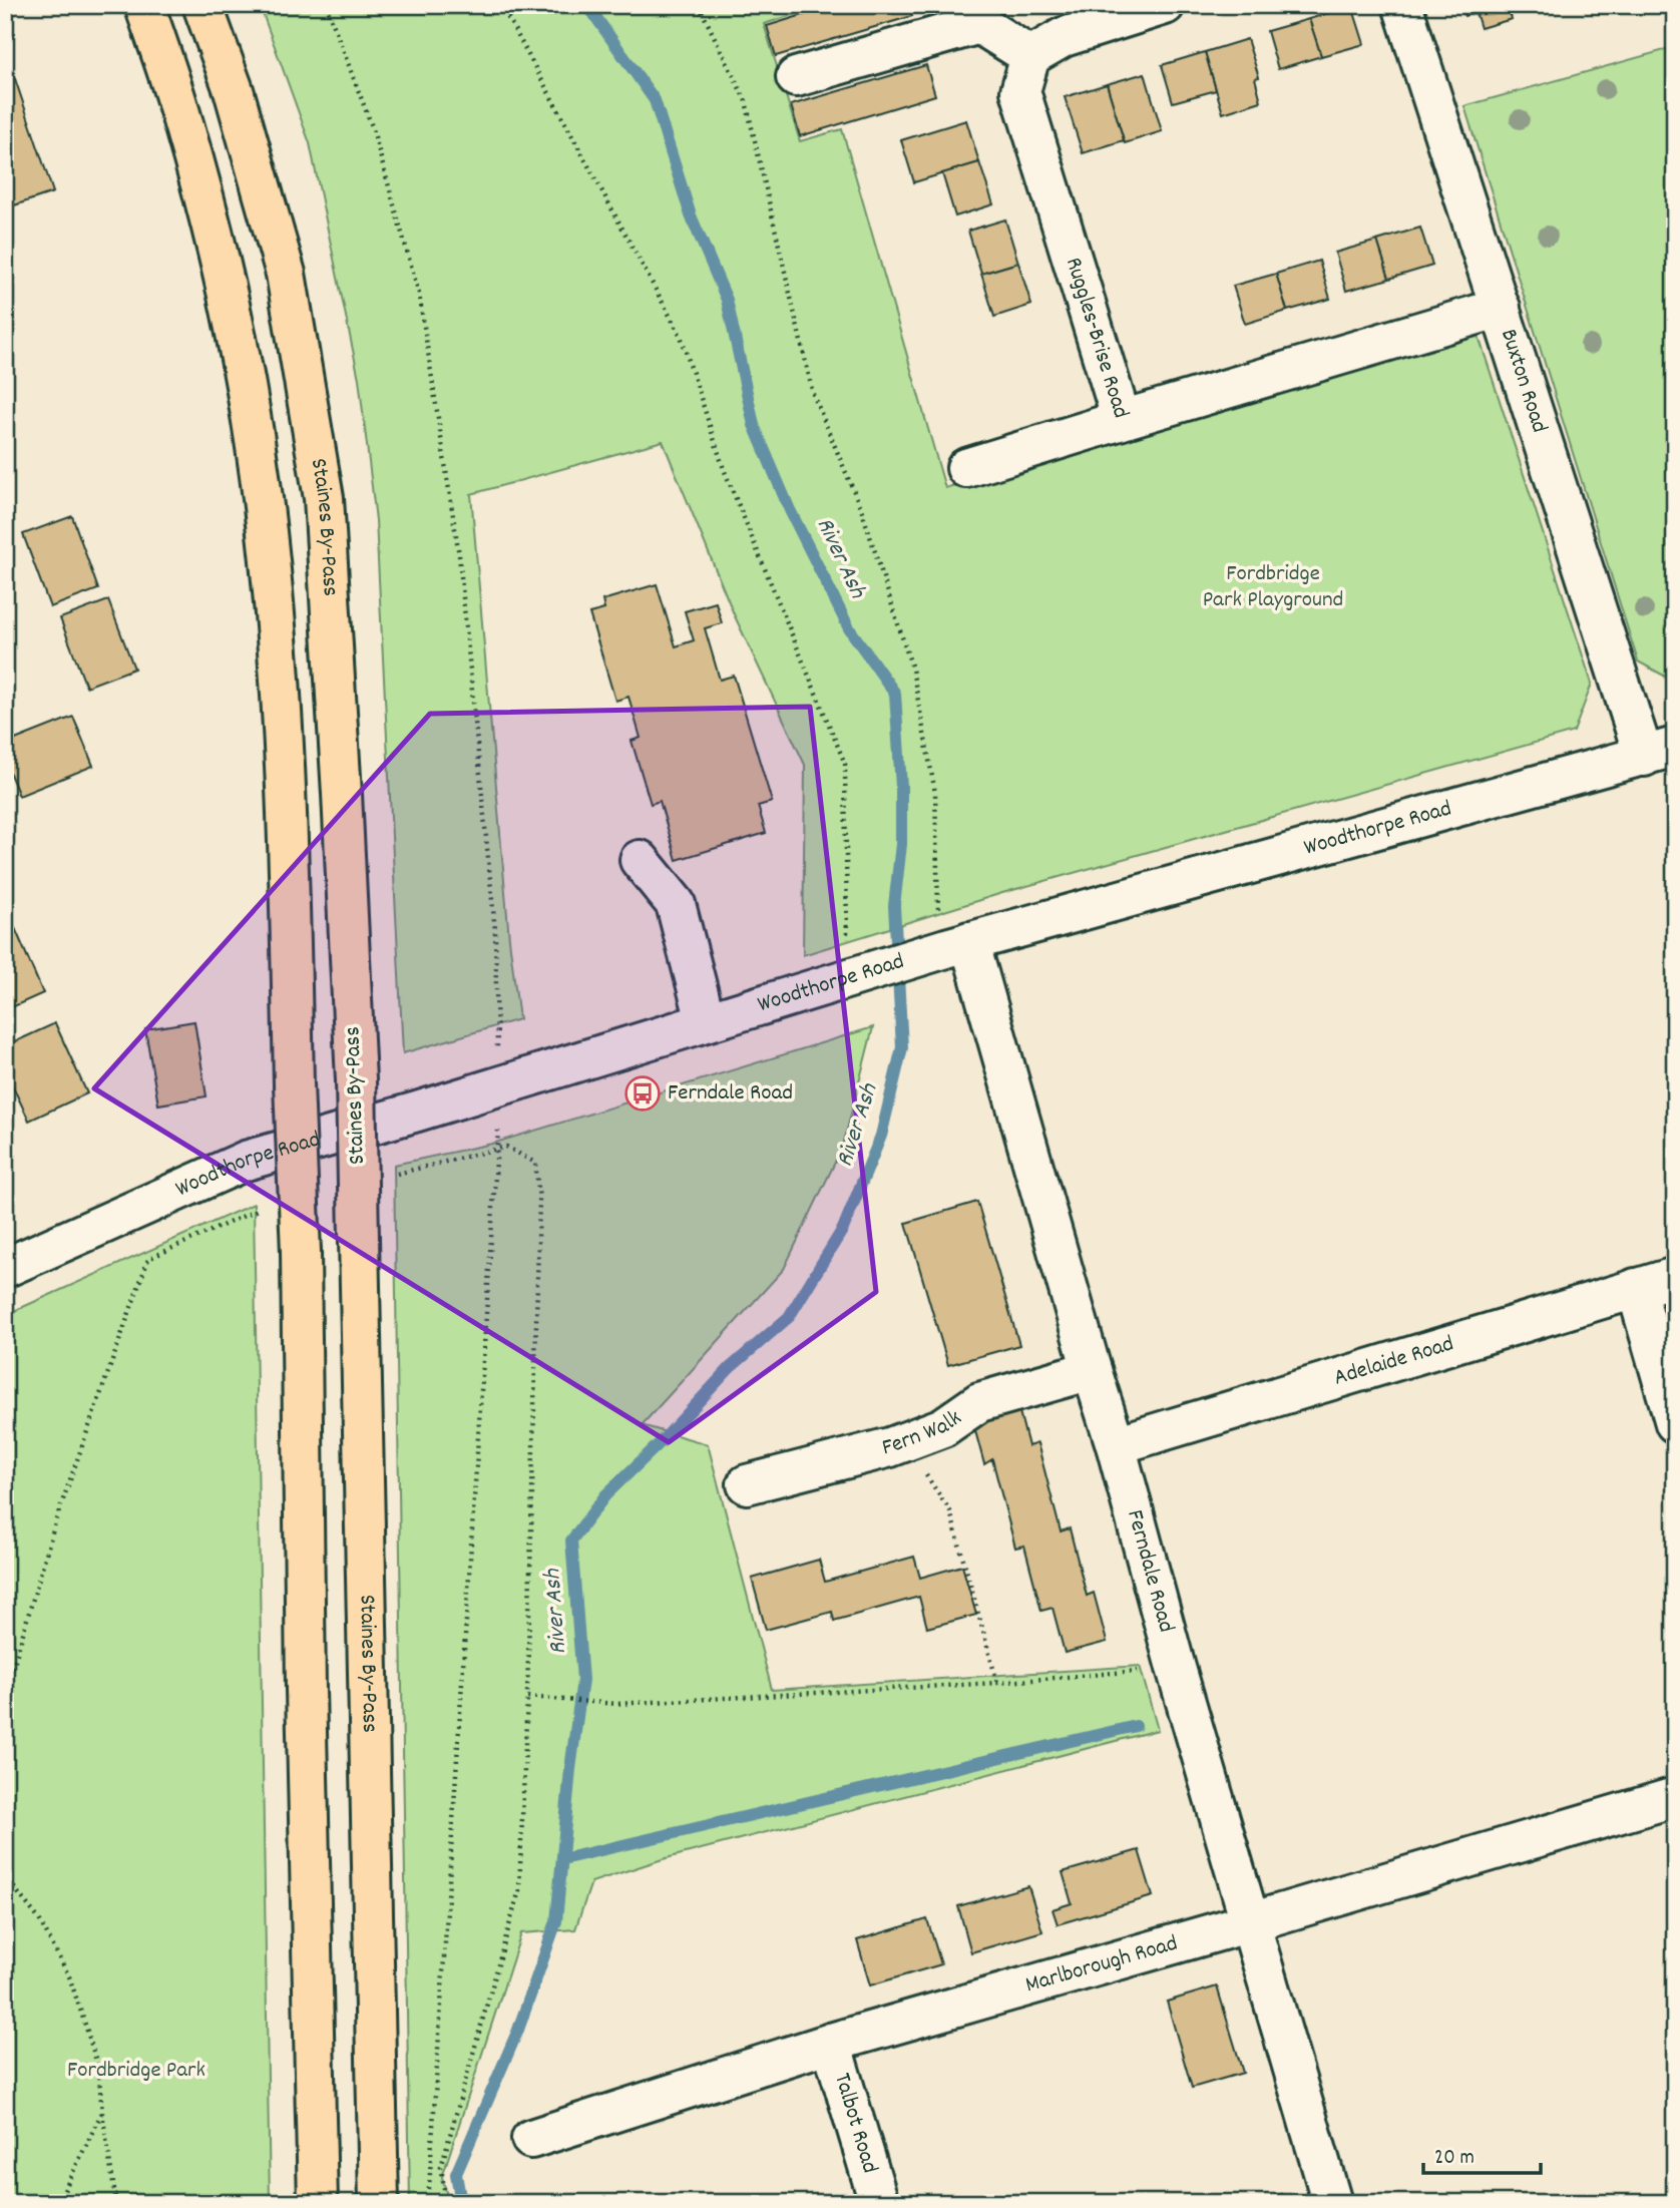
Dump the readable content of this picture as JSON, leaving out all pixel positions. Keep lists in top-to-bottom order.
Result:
{
  "streets": {
    "highway": ["Staines By-Pass"],
    "street": [
      "Ruggles-Brise Road",
      "Buxton Road",
      "Woodthorpe Road",
      "Adelaide Road",
      "Fern Walk",
      "Ferndale Road",
      "Marlborough Road",
      "Talbot Road"
    ]
  },
  "crossings": [
    ["Ruggles-Brise Road", "Buxton Road"],
    ["Buxton Road", "Woodthorpe Road"],
    ["Woodthorpe Road", "Ferndale Road"],
    ["Adelaide Road", "Ferndale Road"],
    ["Fern Walk", "Ferndale Road"],
    ["Ferndale Road", "Marlborough Road"],
    ["Marlborough Road", "Talbot Road"]
  ],
  "water": ["River Ash"],
  "parks": ["Fordbridge Park Playground", "Fordbridge Park"],
  "places": {
    "bus stop": ["Ferndale Road"]
  },
  "scale_bar": "20 m"
}
